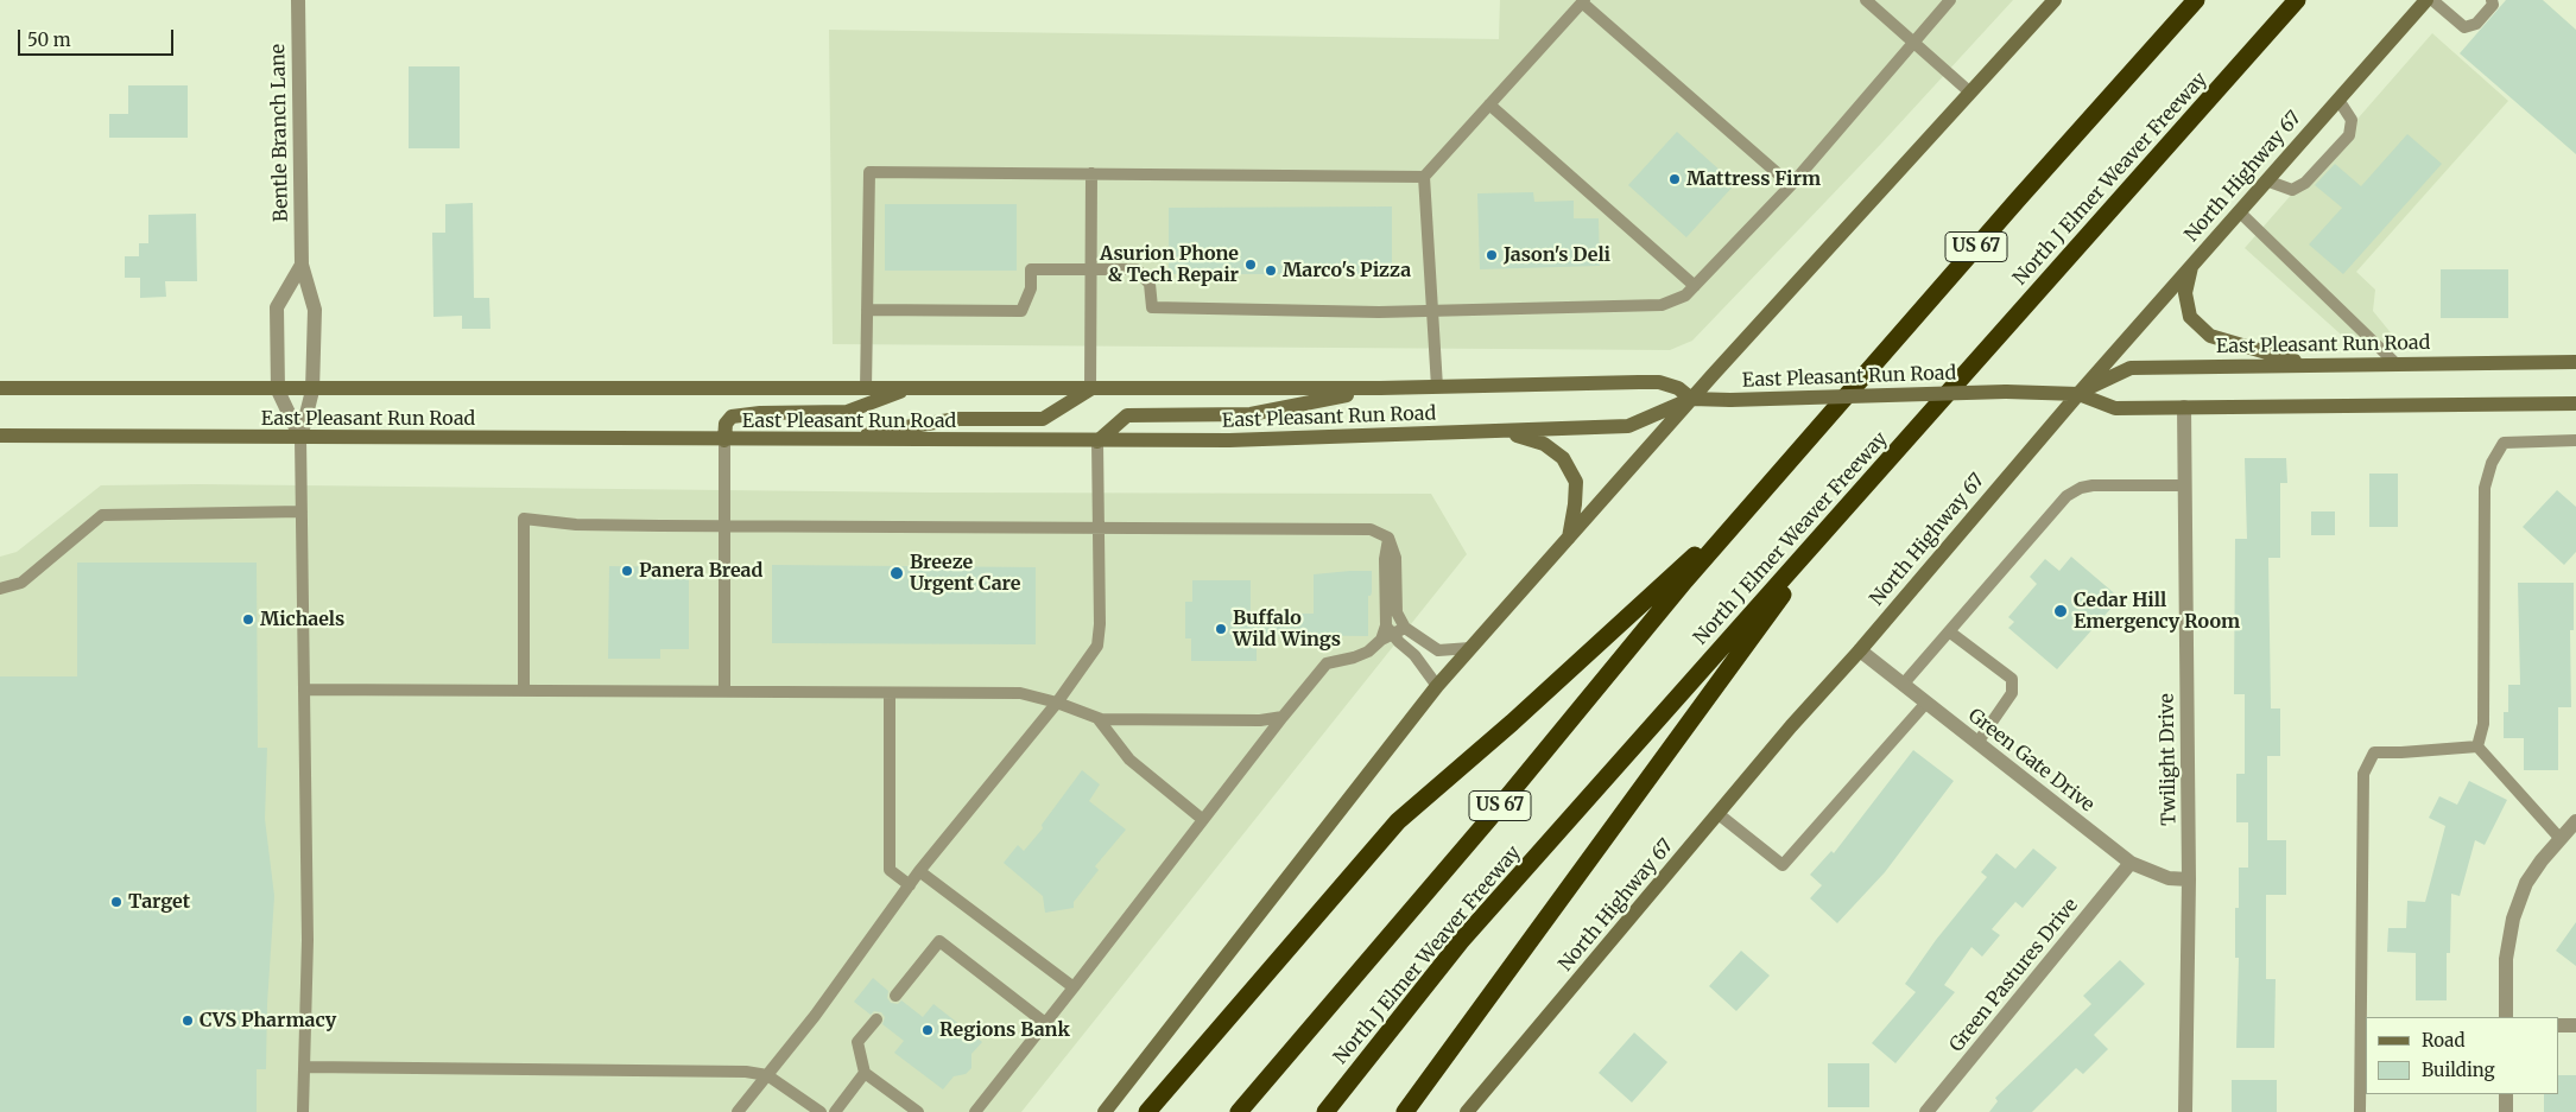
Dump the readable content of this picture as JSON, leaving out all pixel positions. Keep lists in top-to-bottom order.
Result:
{
  "streets": {
    "highway": ["North J Elmer Weaver Freeway", "US 67"],
    "main road": ["North Highway 67", "East Pleasant Run Road"],
    "street": [
      "Bentle Branch Lane",
      "Twilight Drive",
      "Green Gate Drive",
      "Green Pastures Drive"
    ]
  },
  "crossings": [
    ["Bentle Branch Lane", "East Pleasant Run Road"],
    ["North Highway 67", "East Pleasant Run Road"],
    ["North Highway 67", "Green Gate Drive"],
    ["East Pleasant Run Road", "Twilight Drive"],
    ["Twilight Drive", "Green Gate Drive"],
    ["Green Gate Drive", "Green Pastures Drive"]
  ],
  "places": [
    "Mattress Firm",
    "Jason's Deli",
    "Asurion Phone & Tech Repair",
    "Marco's Pizza",
    "Panera Bread",
    "Breeze Urgent Care",
    "Cedar Hill Emergency Room",
    "Michaels",
    "Buffalo Wild Wings",
    "Target",
    "CVS Pharmacy",
    "Regions Bank"
  ],
  "legend": ["Road", "Building"],
  "scale_bar": "50 m"
}
